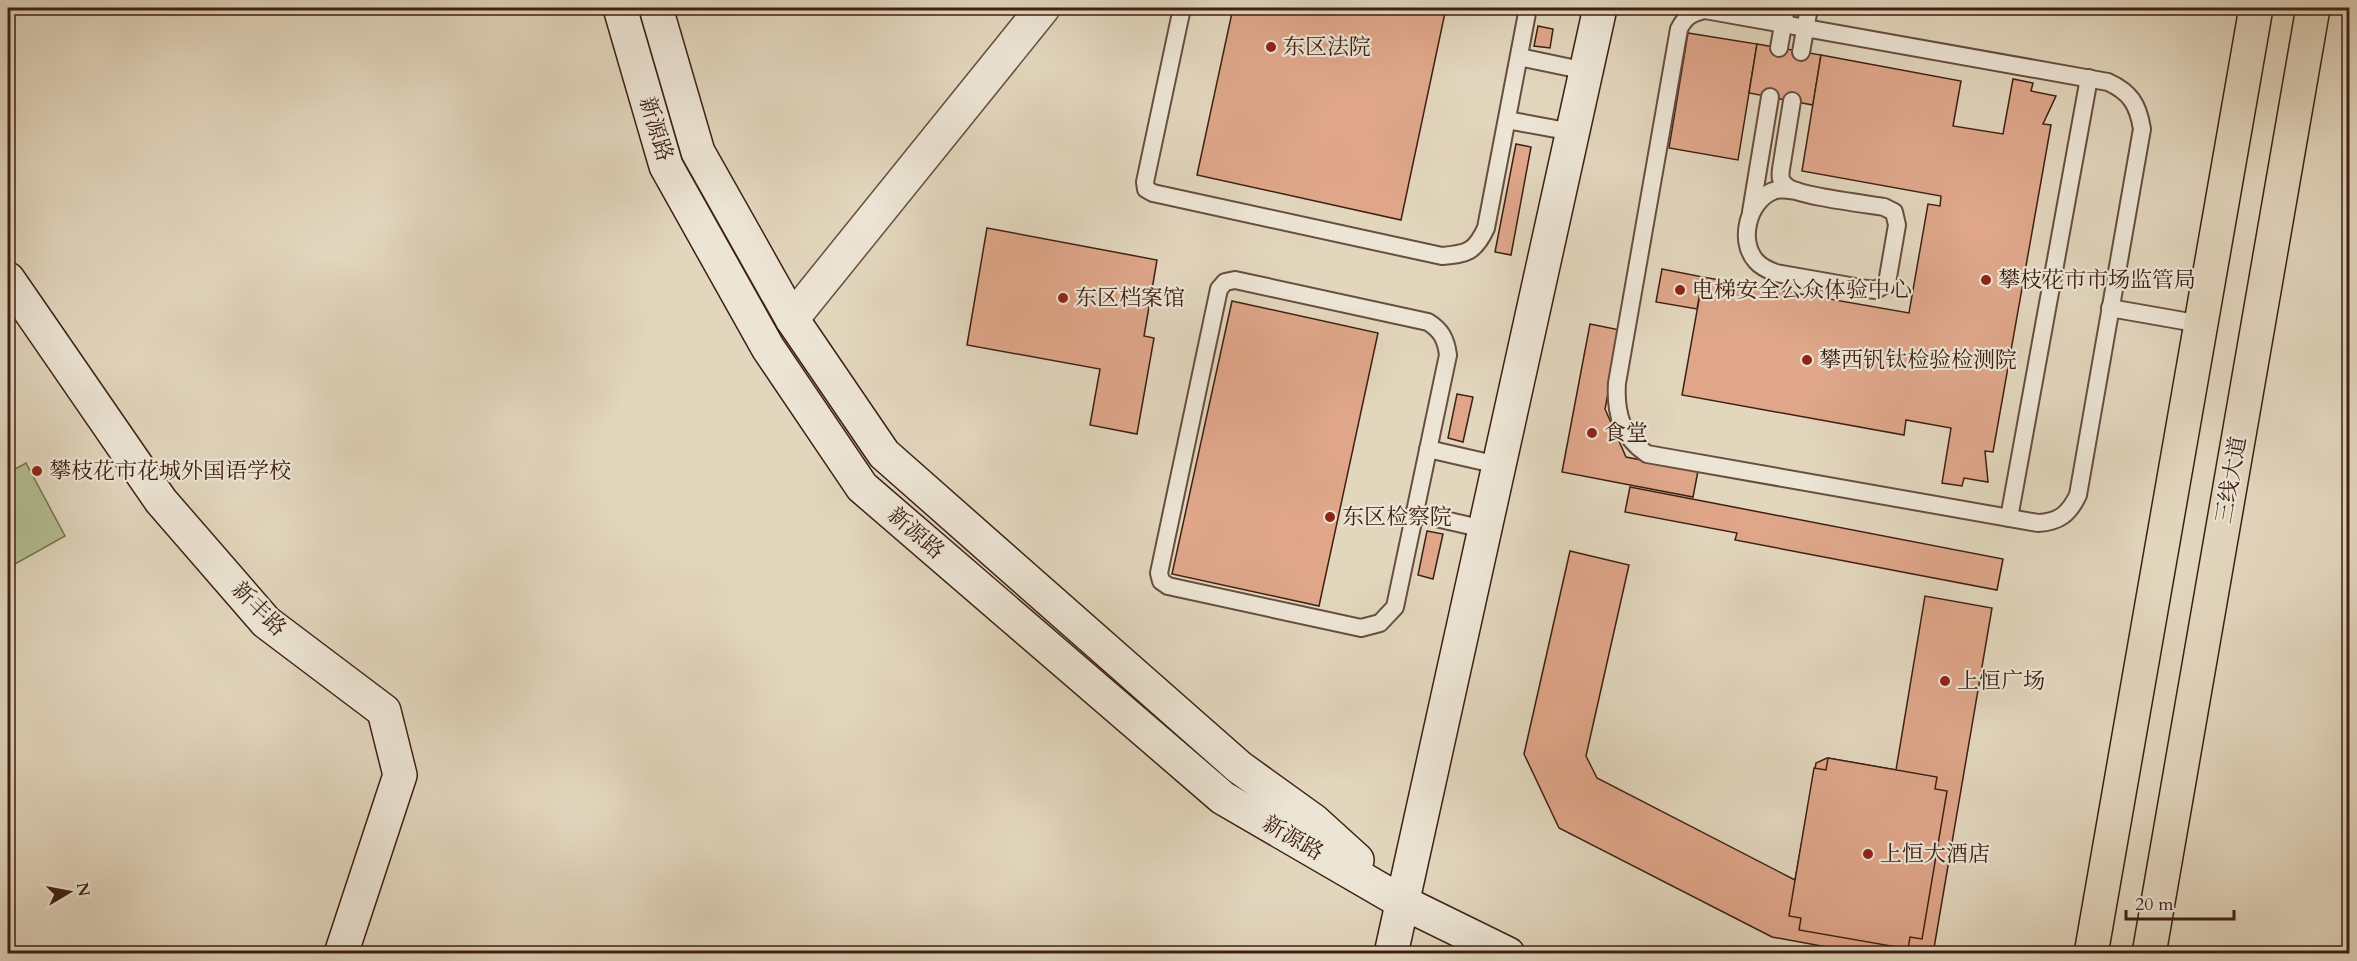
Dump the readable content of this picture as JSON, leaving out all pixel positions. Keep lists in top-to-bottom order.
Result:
{
  "streets": {
    "main road": ["三线大道"],
    "street": ["新源路", "新丰路"]
  },
  "places": [
    "东区法院",
    "攀枝花市市场监管局",
    "电梯安全公众体验中心",
    "东区档案馆",
    "攀西钒钛检验检测院",
    "食堂",
    "攀枝花市花城外国语学校",
    "东区检察院",
    "上恒广场",
    "上恒大酒店"
  ],
  "scale_bar": "20 m",
  "north": "right"
}
